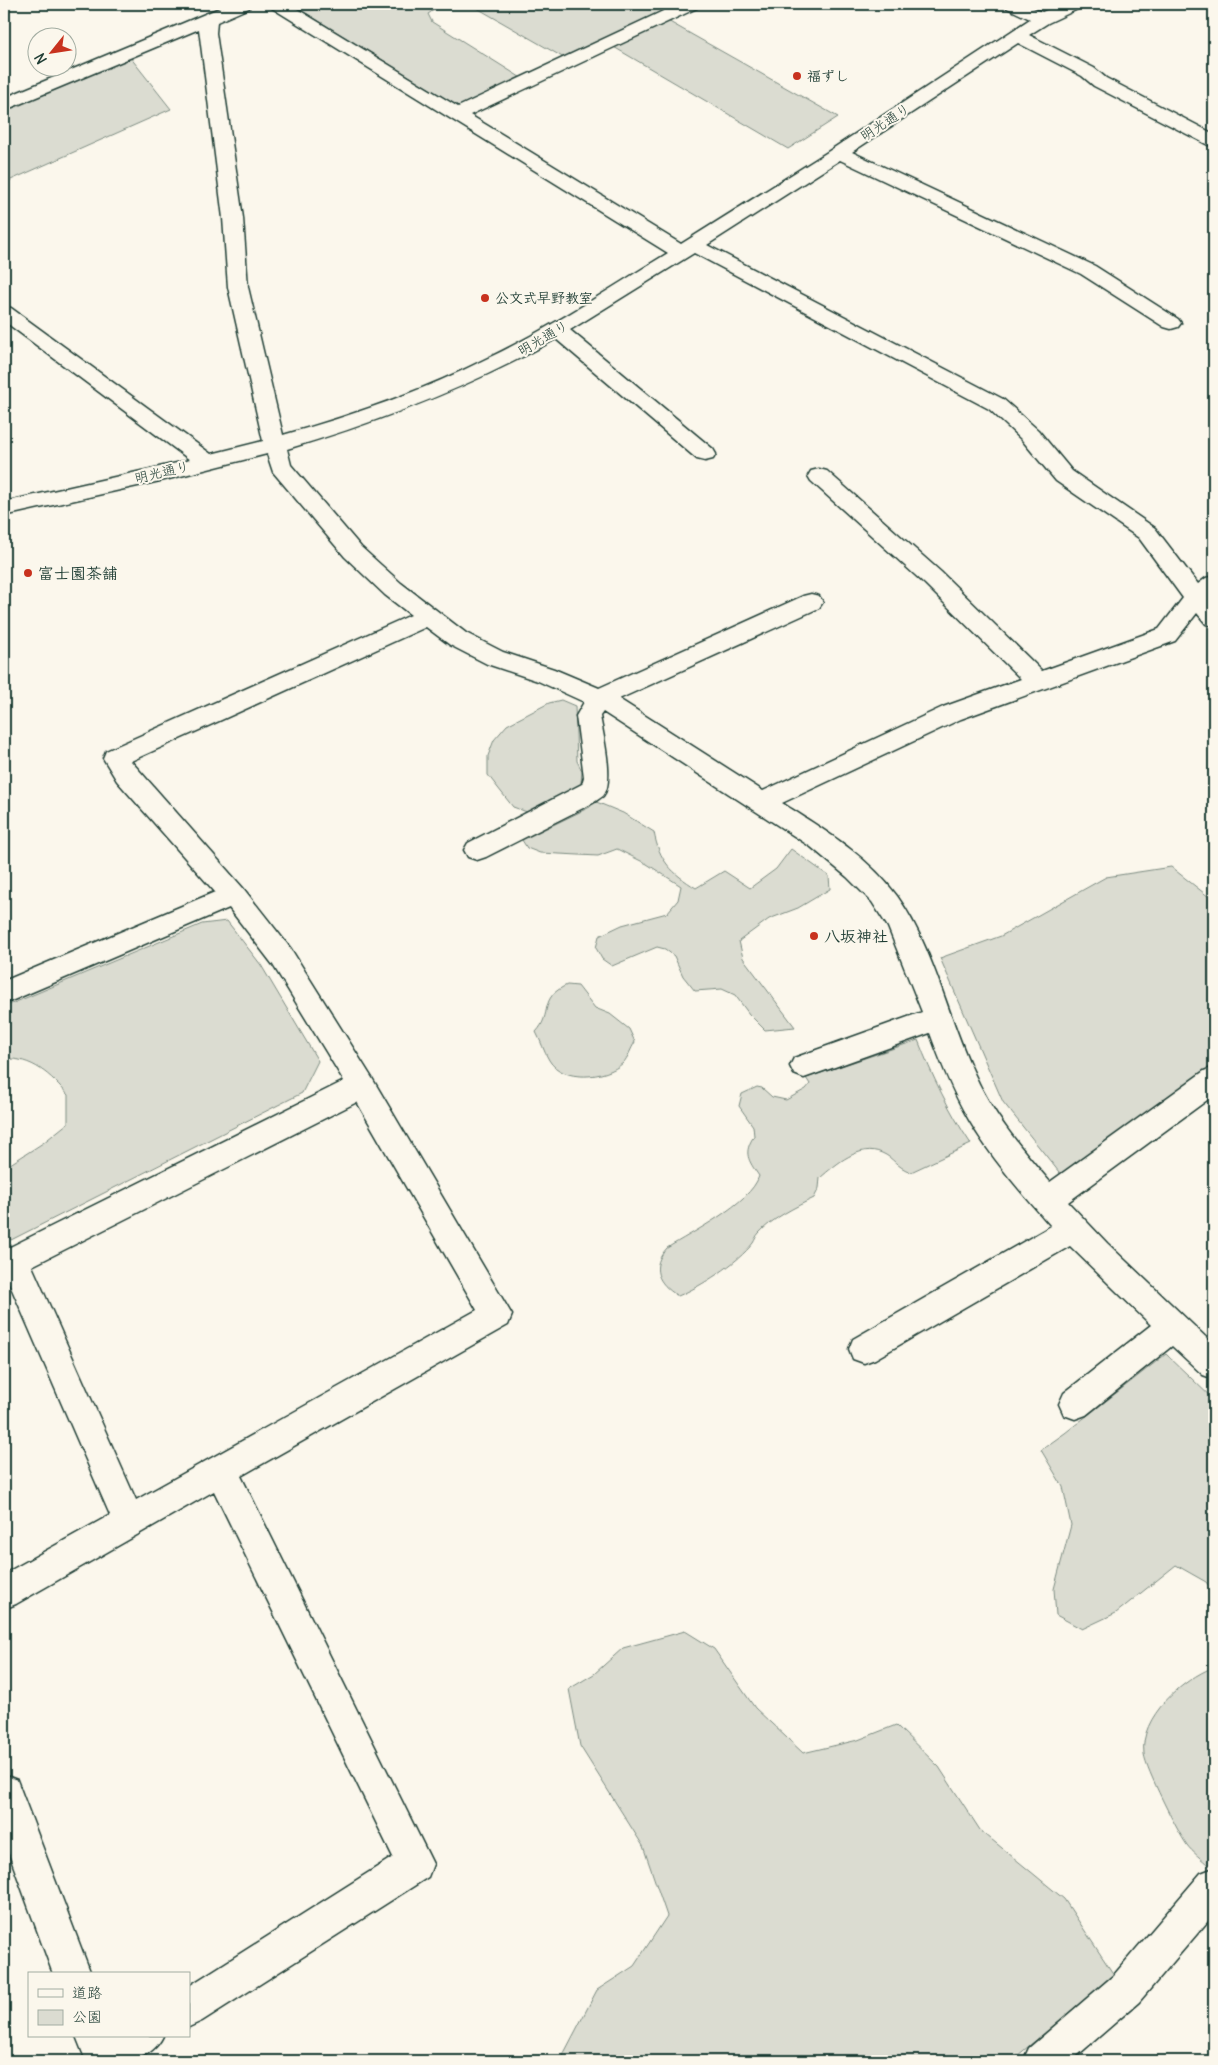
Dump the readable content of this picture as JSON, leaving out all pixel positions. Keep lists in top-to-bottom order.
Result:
{
  "streets": {
    "street": ["明光通り"]
  },
  "places": [
    "福ずし",
    "公文式早野教室",
    "富士園茶舗",
    "八坂神社"
  ],
  "legend": ["道路", "公園"],
  "north": "bottom left"
}
